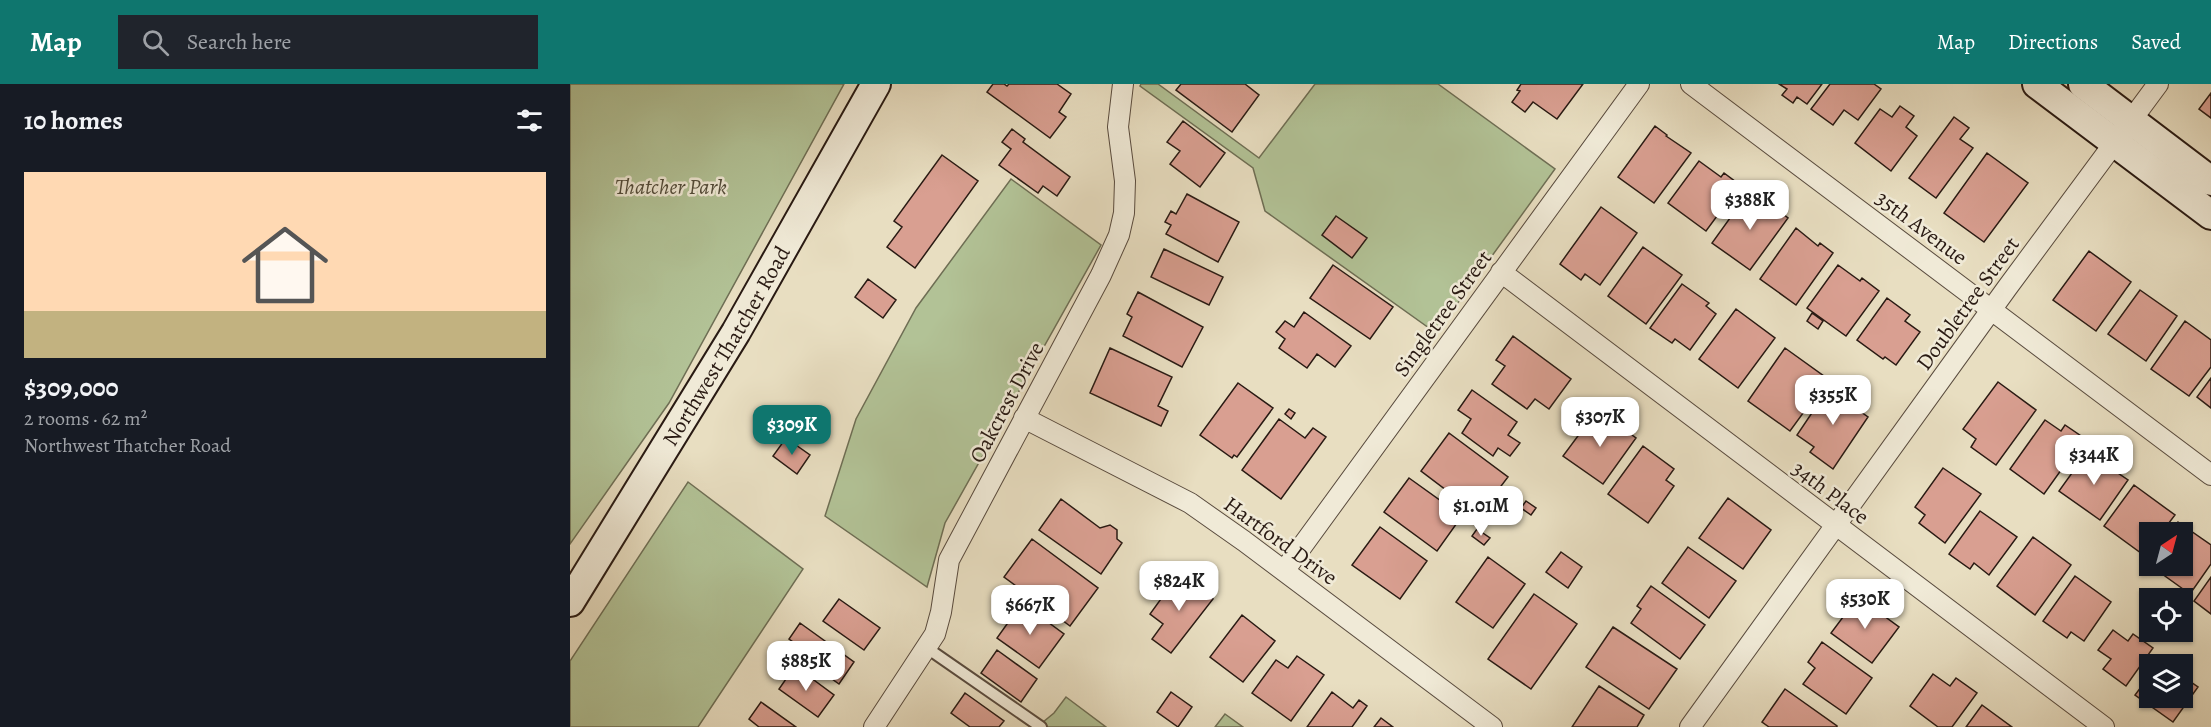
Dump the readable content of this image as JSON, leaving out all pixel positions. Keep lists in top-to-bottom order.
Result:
{
  "streets": {
    "street": [
      "35th Avenue",
      "Doubletree Street",
      "Singletree Street",
      "Northwest Thatcher Road",
      "Oakcrest Drive",
      "34th Place",
      "Hartford Drive"
    ]
  },
  "crossings": [
    ["35th Avenue", "Doubletree Street"],
    ["Doubletree Street", "34th Place"],
    ["Singletree Street", "34th Place"],
    ["Singletree Street", "Hartford Drive"],
    ["Oakcrest Drive", "Hartford Drive"]
  ],
  "parks": ["Thatcher Park"],
  "north": "top right",
  "page": {
    "header": "Map",
    "search": "Search here",
    "nav": ["Map", "Directions", "Saved"],
    "heading": "10 homes",
    "list": [
      {
        "name": "$309,000",
        "note": "2 rooms · 62 m² · Northwest Thatcher Road"
      }
    ],
    "price": [
      "$388K",
      "$355K",
      "$307K",
      "$309K",
      "$344K",
      "$1.01M",
      "$824K",
      "$530K",
      "$667K",
      "$885K"
    ]
  }
}
